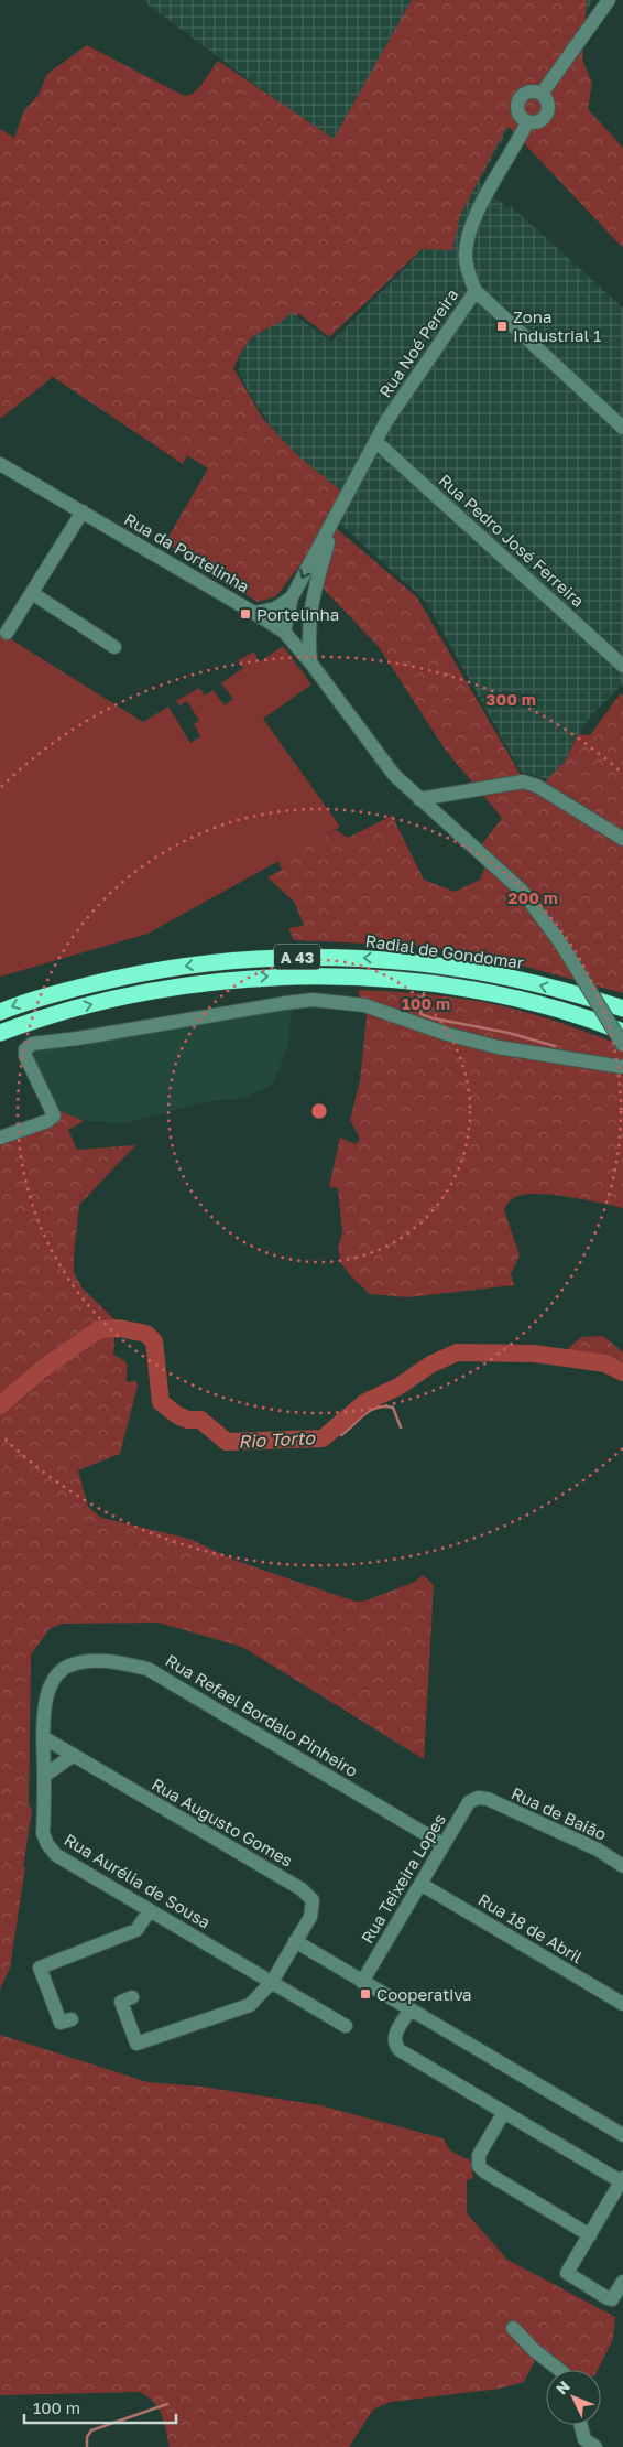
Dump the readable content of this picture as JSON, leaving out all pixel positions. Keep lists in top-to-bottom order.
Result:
{
  "streets": {
    "highway": ["Radial de Gondomar", "A 43"],
    "street": [
      "Rua Noé Pereira",
      "Rua Pedro José Ferreira",
      "Rua da Portelinha",
      "Rua Refael Bordalo Pinheiro",
      "Rua de Baião",
      "Rua Augusto Gomes",
      "Rua Teixeira Lopes",
      "Rua Aurélia de Sousa",
      "Rua 18 de Abril"
    ]
  },
  "crossings": [
    ["Rua Noé Pereira", "Rua Pedro José Ferreira"],
    ["Rua Noé Pereira", "Rua da Portelinha"],
    ["Rua Refael Bordalo Pinheiro", "Rua Augusto Gomes"],
    ["Rua Refael Bordalo Pinheiro", "Rua Teixeira Lopes"],
    ["Rua Refael Bordalo Pinheiro", "Rua Aurélia de Sousa"],
    ["Rua de Baião", "Rua Teixeira Lopes"],
    ["Rua Teixeira Lopes", "Rua 18 de Abril"]
  ],
  "water": ["Rio Torto"],
  "places": {
    "transit": ["Zona Industrial 1", "Portelinha", "Cooperativa"]
  },
  "scale_bar": "100 m",
  "north": "top left",
  "rings": ["300 m", "200 m", "100 m"]
}
